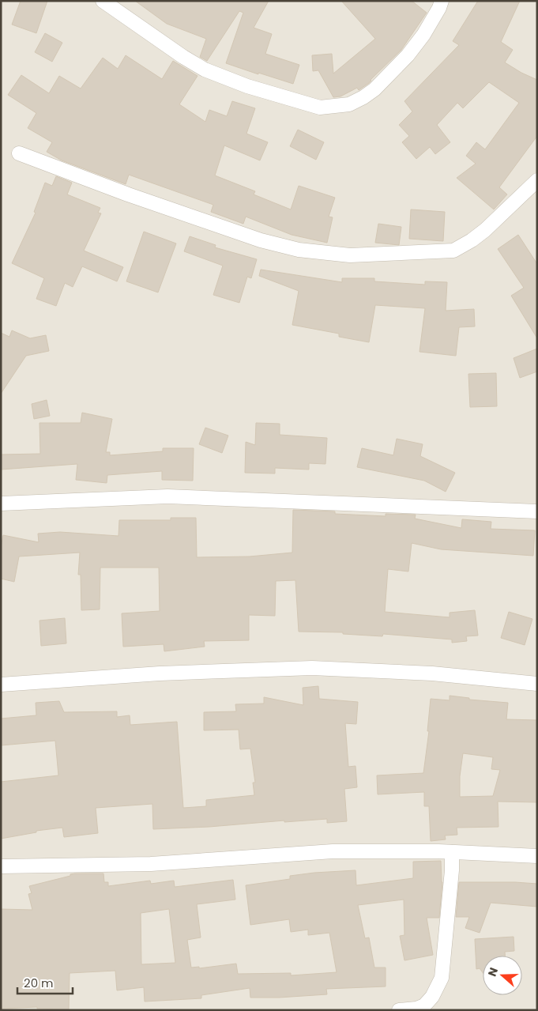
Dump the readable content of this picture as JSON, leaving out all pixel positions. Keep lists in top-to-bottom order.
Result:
{
  "scale_bar": "20 m",
  "north": "left"
}
